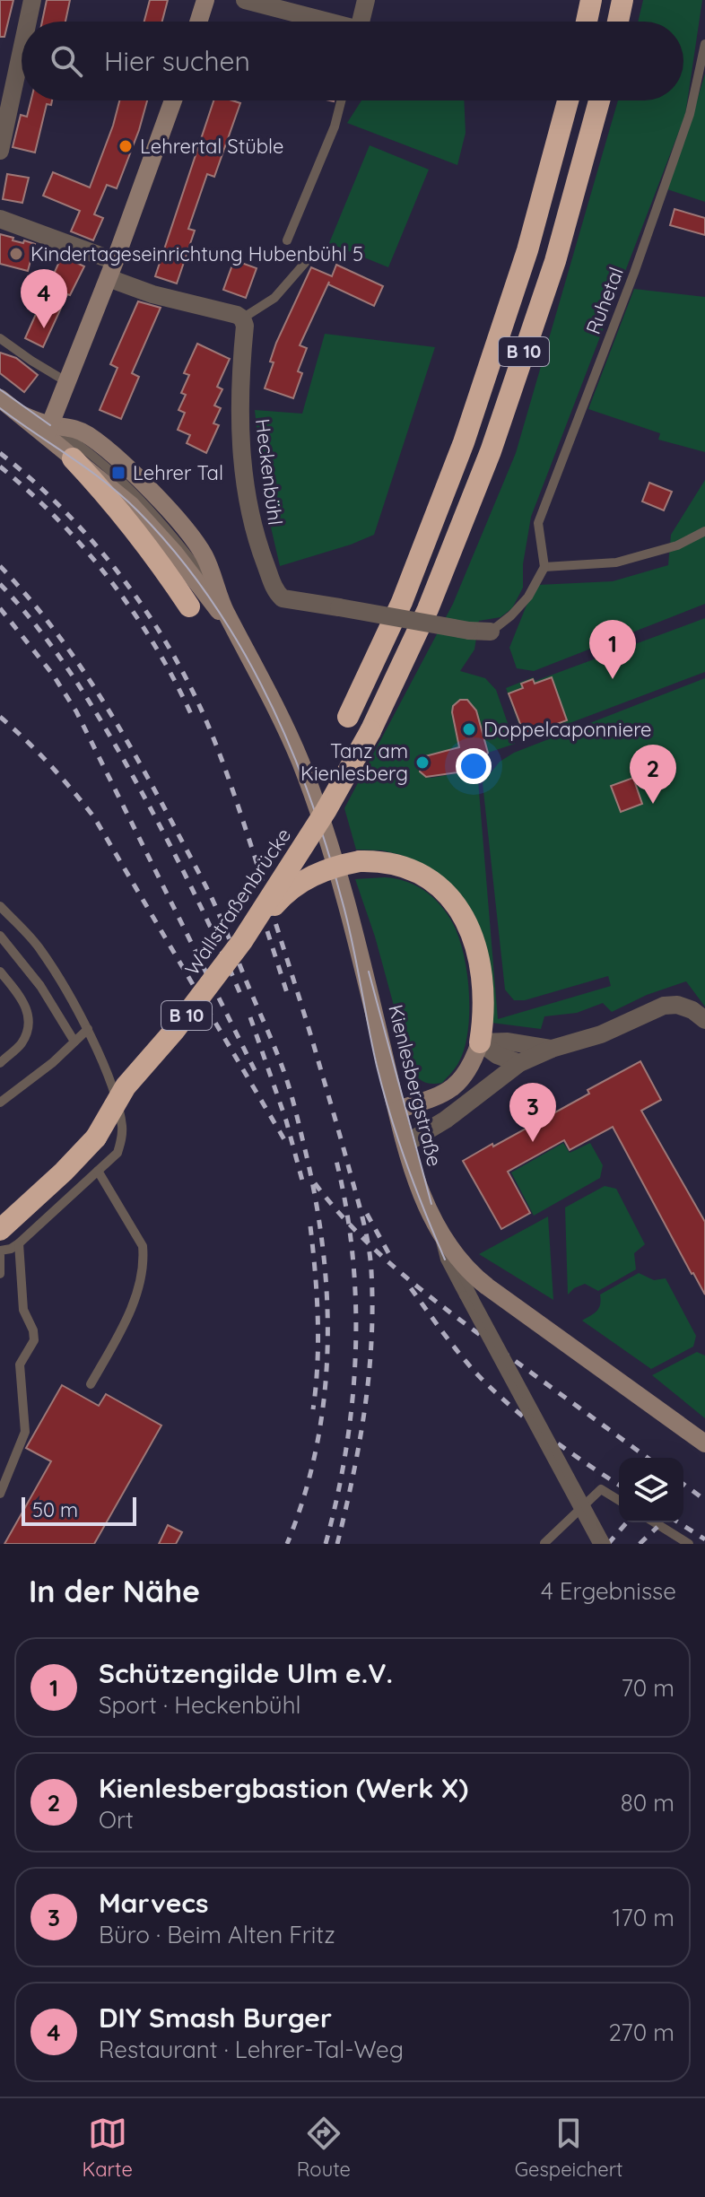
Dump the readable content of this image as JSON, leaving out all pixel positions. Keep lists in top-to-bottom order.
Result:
{
  "streets": {
    "highway": ["B 10", "Wallstraßenbrücke"],
    "street": ["Heckenbühl", "Kienlesbergstraße"],
    "lane": ["Ruhetal"]
  },
  "places": {
    "other": [
      "Lehrertal Stüble",
      "Kindertageseinrichtung Hubenbühl 5",
      "Doppelcaponniere",
      "Tanz am Kienlesberg"
    ],
    "transit": ["Lehrer Tal"]
  },
  "scale_bar": "50 m",
  "page": {
    "search": "Hier suchen",
    "pins": [
      "4",
      "1",
      "2",
      "3"
    ],
    "scale": "50 m",
    "heading": ["In der Nähe", "4 Ergebnisse"],
    "list": [
      {
        "mark": "1",
        "name": "Schützengilde Ulm e.V.",
        "note": "Sport · Heckenbühl",
        "value": "70 m"
      },
      {
        "mark": "2",
        "name": "Kienlesbergbastion (Werk X)",
        "note": "Ort",
        "value": "80 m"
      },
      {
        "mark": "3",
        "name": "Marvecs",
        "note": "Büro · Beim Alten Fritz",
        "value": "170 m"
      },
      {
        "mark": "4",
        "name": "DIY Smash Burger",
        "note": "Restaurant · Lehrer-Tal-Weg",
        "value": "270 m"
      }
    ],
    "nav": ["Karte", "Route", "Gespeichert"]
  }
}
